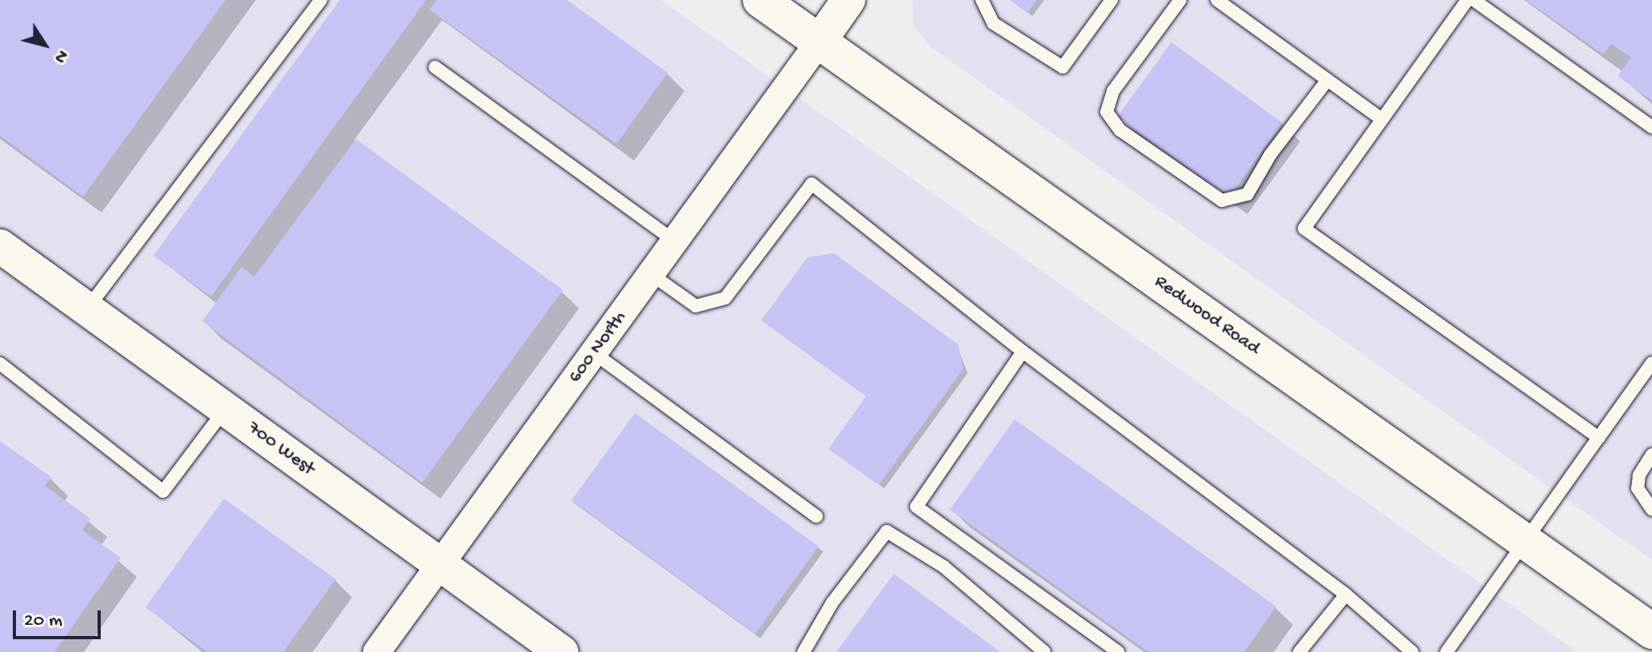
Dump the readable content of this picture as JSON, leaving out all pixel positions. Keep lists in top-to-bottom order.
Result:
{
  "streets": {
    "main road": ["Redwood Road"],
    "street": ["600 North", "700 West"]
  },
  "crossings": [
    ["Redwood Road", "600 North"],
    ["600 North", "700 West"]
  ],
  "scale_bar": "20 m",
  "north": "bottom right"
}
